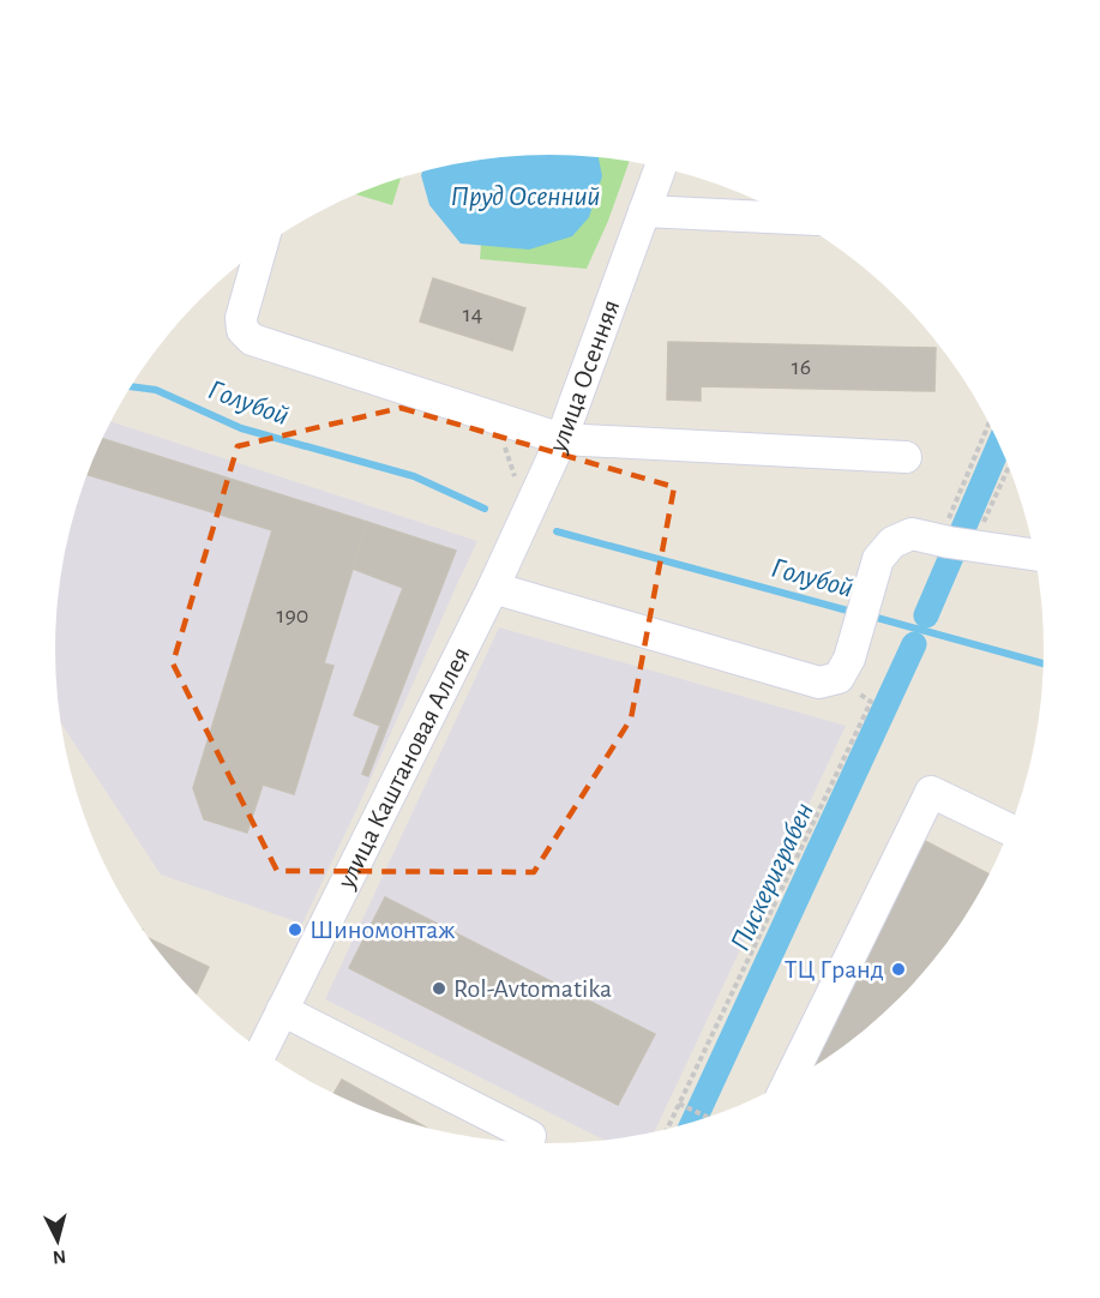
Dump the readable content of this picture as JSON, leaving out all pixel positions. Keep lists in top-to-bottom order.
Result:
{
  "streets": {
    "street": ["улица Осенняя", "улица Каштановая Аллея"]
  },
  "crossings": [
    ["улица Осенняя", "улица Каштановая Аллея"]
  ],
  "water": ["Пруд Осенний", "Голубой", "Пискериграбен"],
  "places": ["Шиномонтаж", "ТЦ Гранд", "Rol-Avtomatika"],
  "house_numbers": ["14", "16", "190"],
  "north": "bottom"
}
